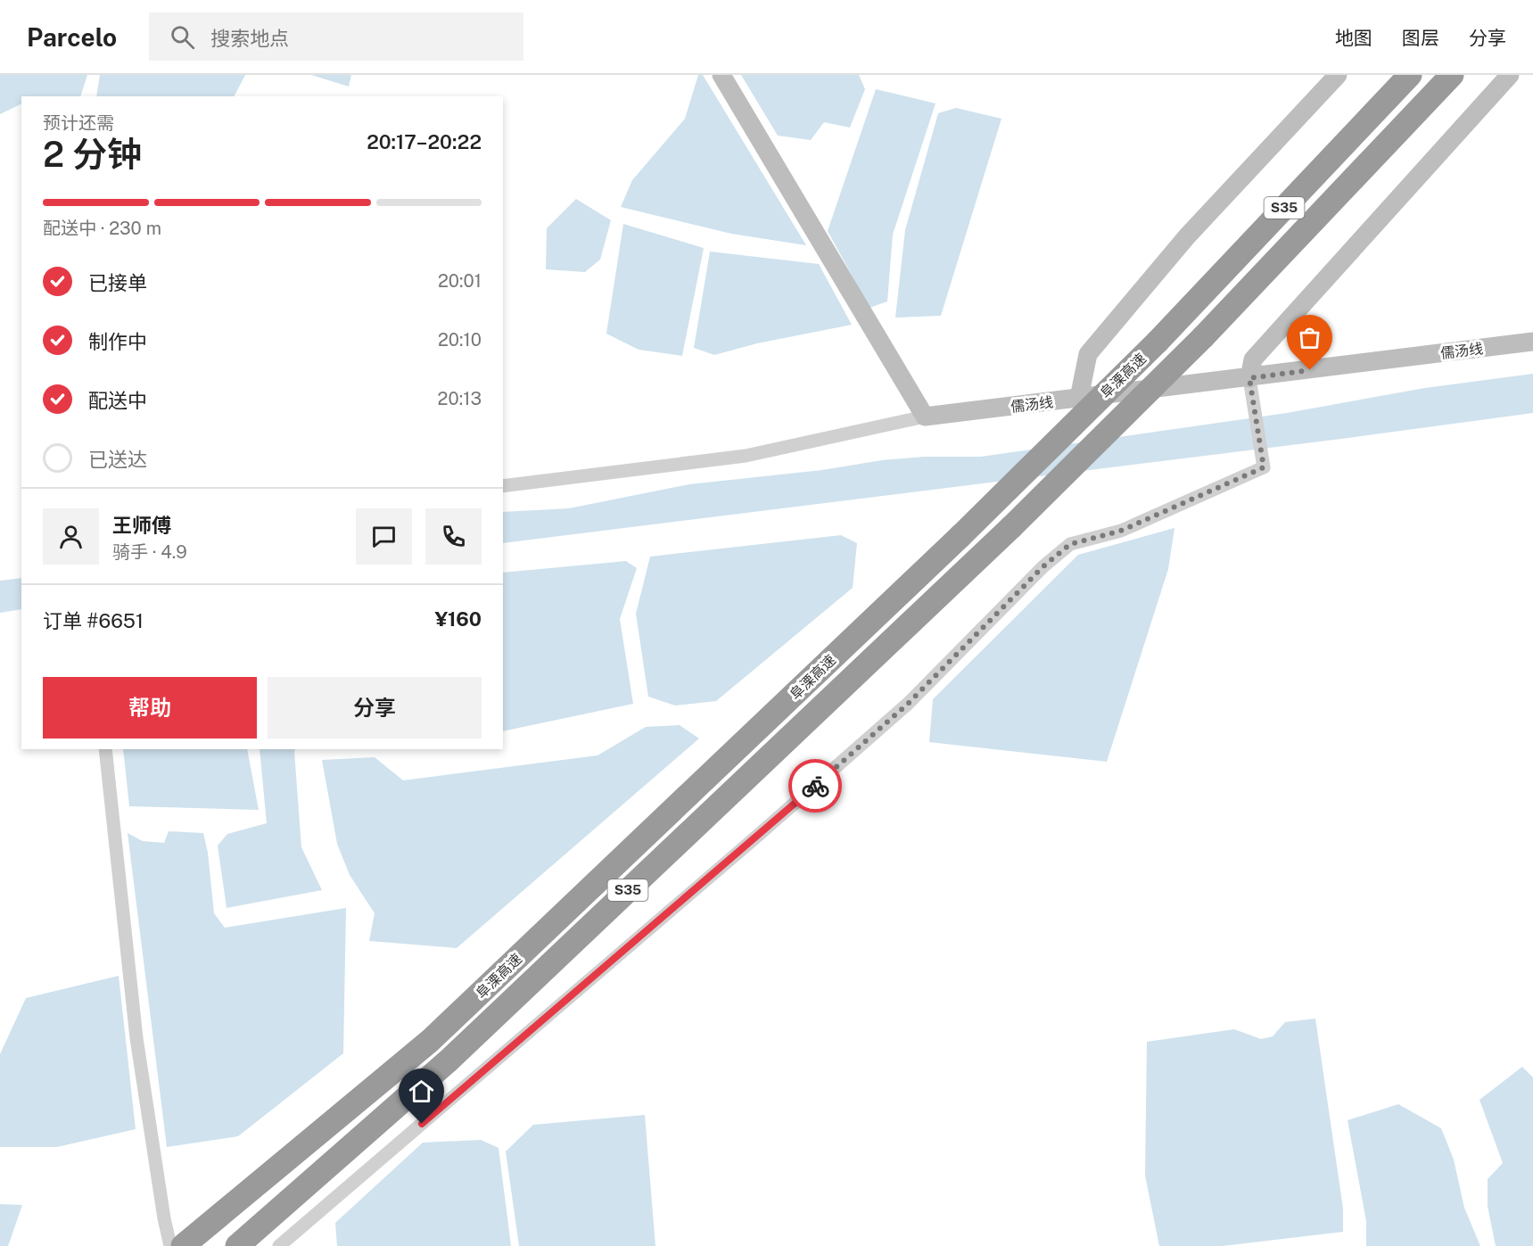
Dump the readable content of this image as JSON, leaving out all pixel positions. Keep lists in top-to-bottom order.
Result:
{
  "streets": {
    "highway": ["S35", "阜溧高速"],
    "street": ["儒汤线"]
  },
  "page": {
    "header": "Parcelo",
    "search": "搜索地点",
    "nav": ["地图", "图层", "分享"],
    "heading": ["2 分钟", "预计还需", "20:17–20:22"],
    "panel": [
      "王师傅",
      "骑手 · 4.9",
      "订单 #6651",
      "¥160"
    ],
    "bar": "配送中 · 230 m",
    "list": [
      ["已接单", "20:01"],
      ["制作中", "20:10"],
      ["配送中", "20:13"],
      "已送达"
    ],
    "buttons": ["帮助", "分享"]
  }
}
